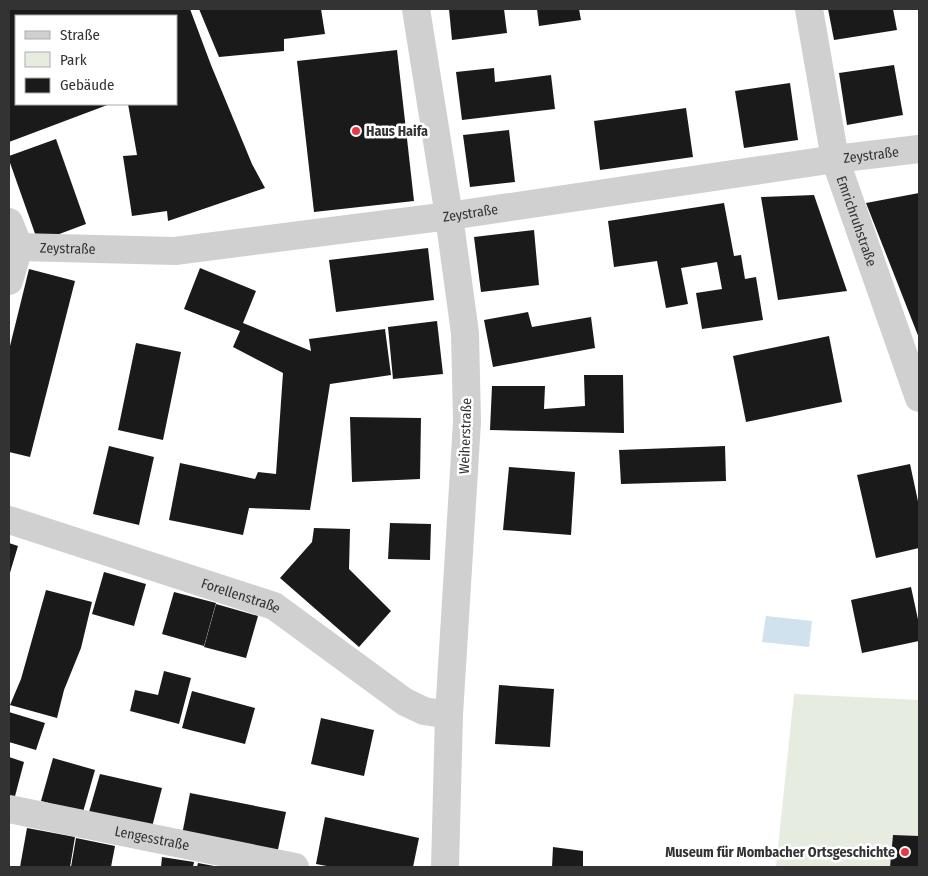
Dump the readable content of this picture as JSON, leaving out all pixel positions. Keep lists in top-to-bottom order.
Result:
{
  "streets": {
    "street": [
      "Zeystraße",
      "Emrichruhstraße",
      "Weiherstraße",
      "Forellenstraße",
      "Lengesstraße"
    ]
  },
  "crossings": [
    ["Zeystraße", "Emrichruhstraße"],
    ["Zeystraße", "Weiherstraße"],
    ["Weiherstraße", "Forellenstraße"]
  ],
  "places": ["Haus Haifa", "Museum für Mombacher Ortsgeschichte"],
  "legend": ["Straße", "Park", "Gebäude"]
}
